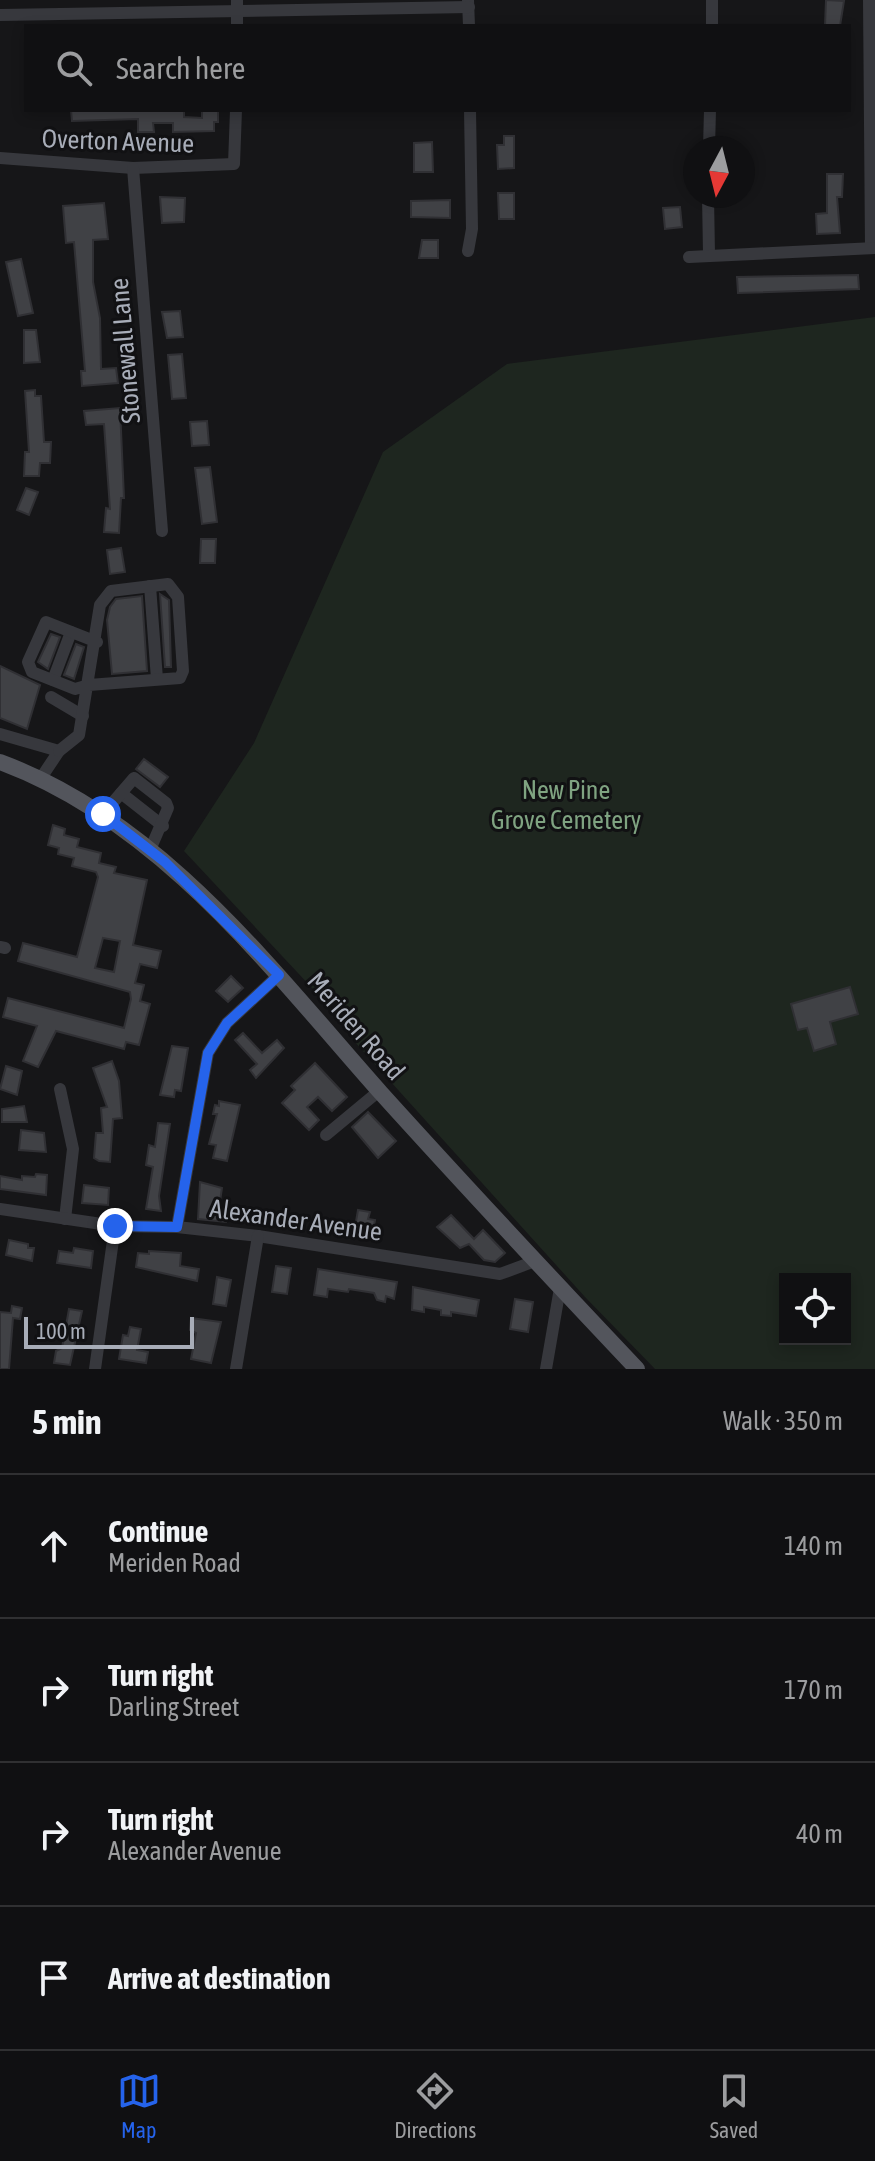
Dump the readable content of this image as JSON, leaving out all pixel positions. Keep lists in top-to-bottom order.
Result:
{
  "streets": {
    "main road": ["Meriden Road"],
    "street": ["Overton Avenue", "Stonewall Lane", "Alexander Avenue"]
  },
  "crossings": [
    ["Overton Avenue", "Stonewall Lane"],
    ["Meriden Road", "Alexander Avenue"]
  ],
  "parks": ["New Pine Grove Cemetery"],
  "scale_bar": "100 m",
  "north": "bottom",
  "page": {
    "search": "Search here",
    "scale": "100 m",
    "heading": ["5 min", "Walk · 350 m"],
    "list": [
      ["Continue", "Meriden Road", "140 m"],
      ["Turn right", "Darling Street", "170 m"],
      ["Turn right", "Alexander Avenue", "40 m"],
      "Arrive at destination"
    ],
    "nav": ["Map", "Directions", "Saved"]
  }
}
